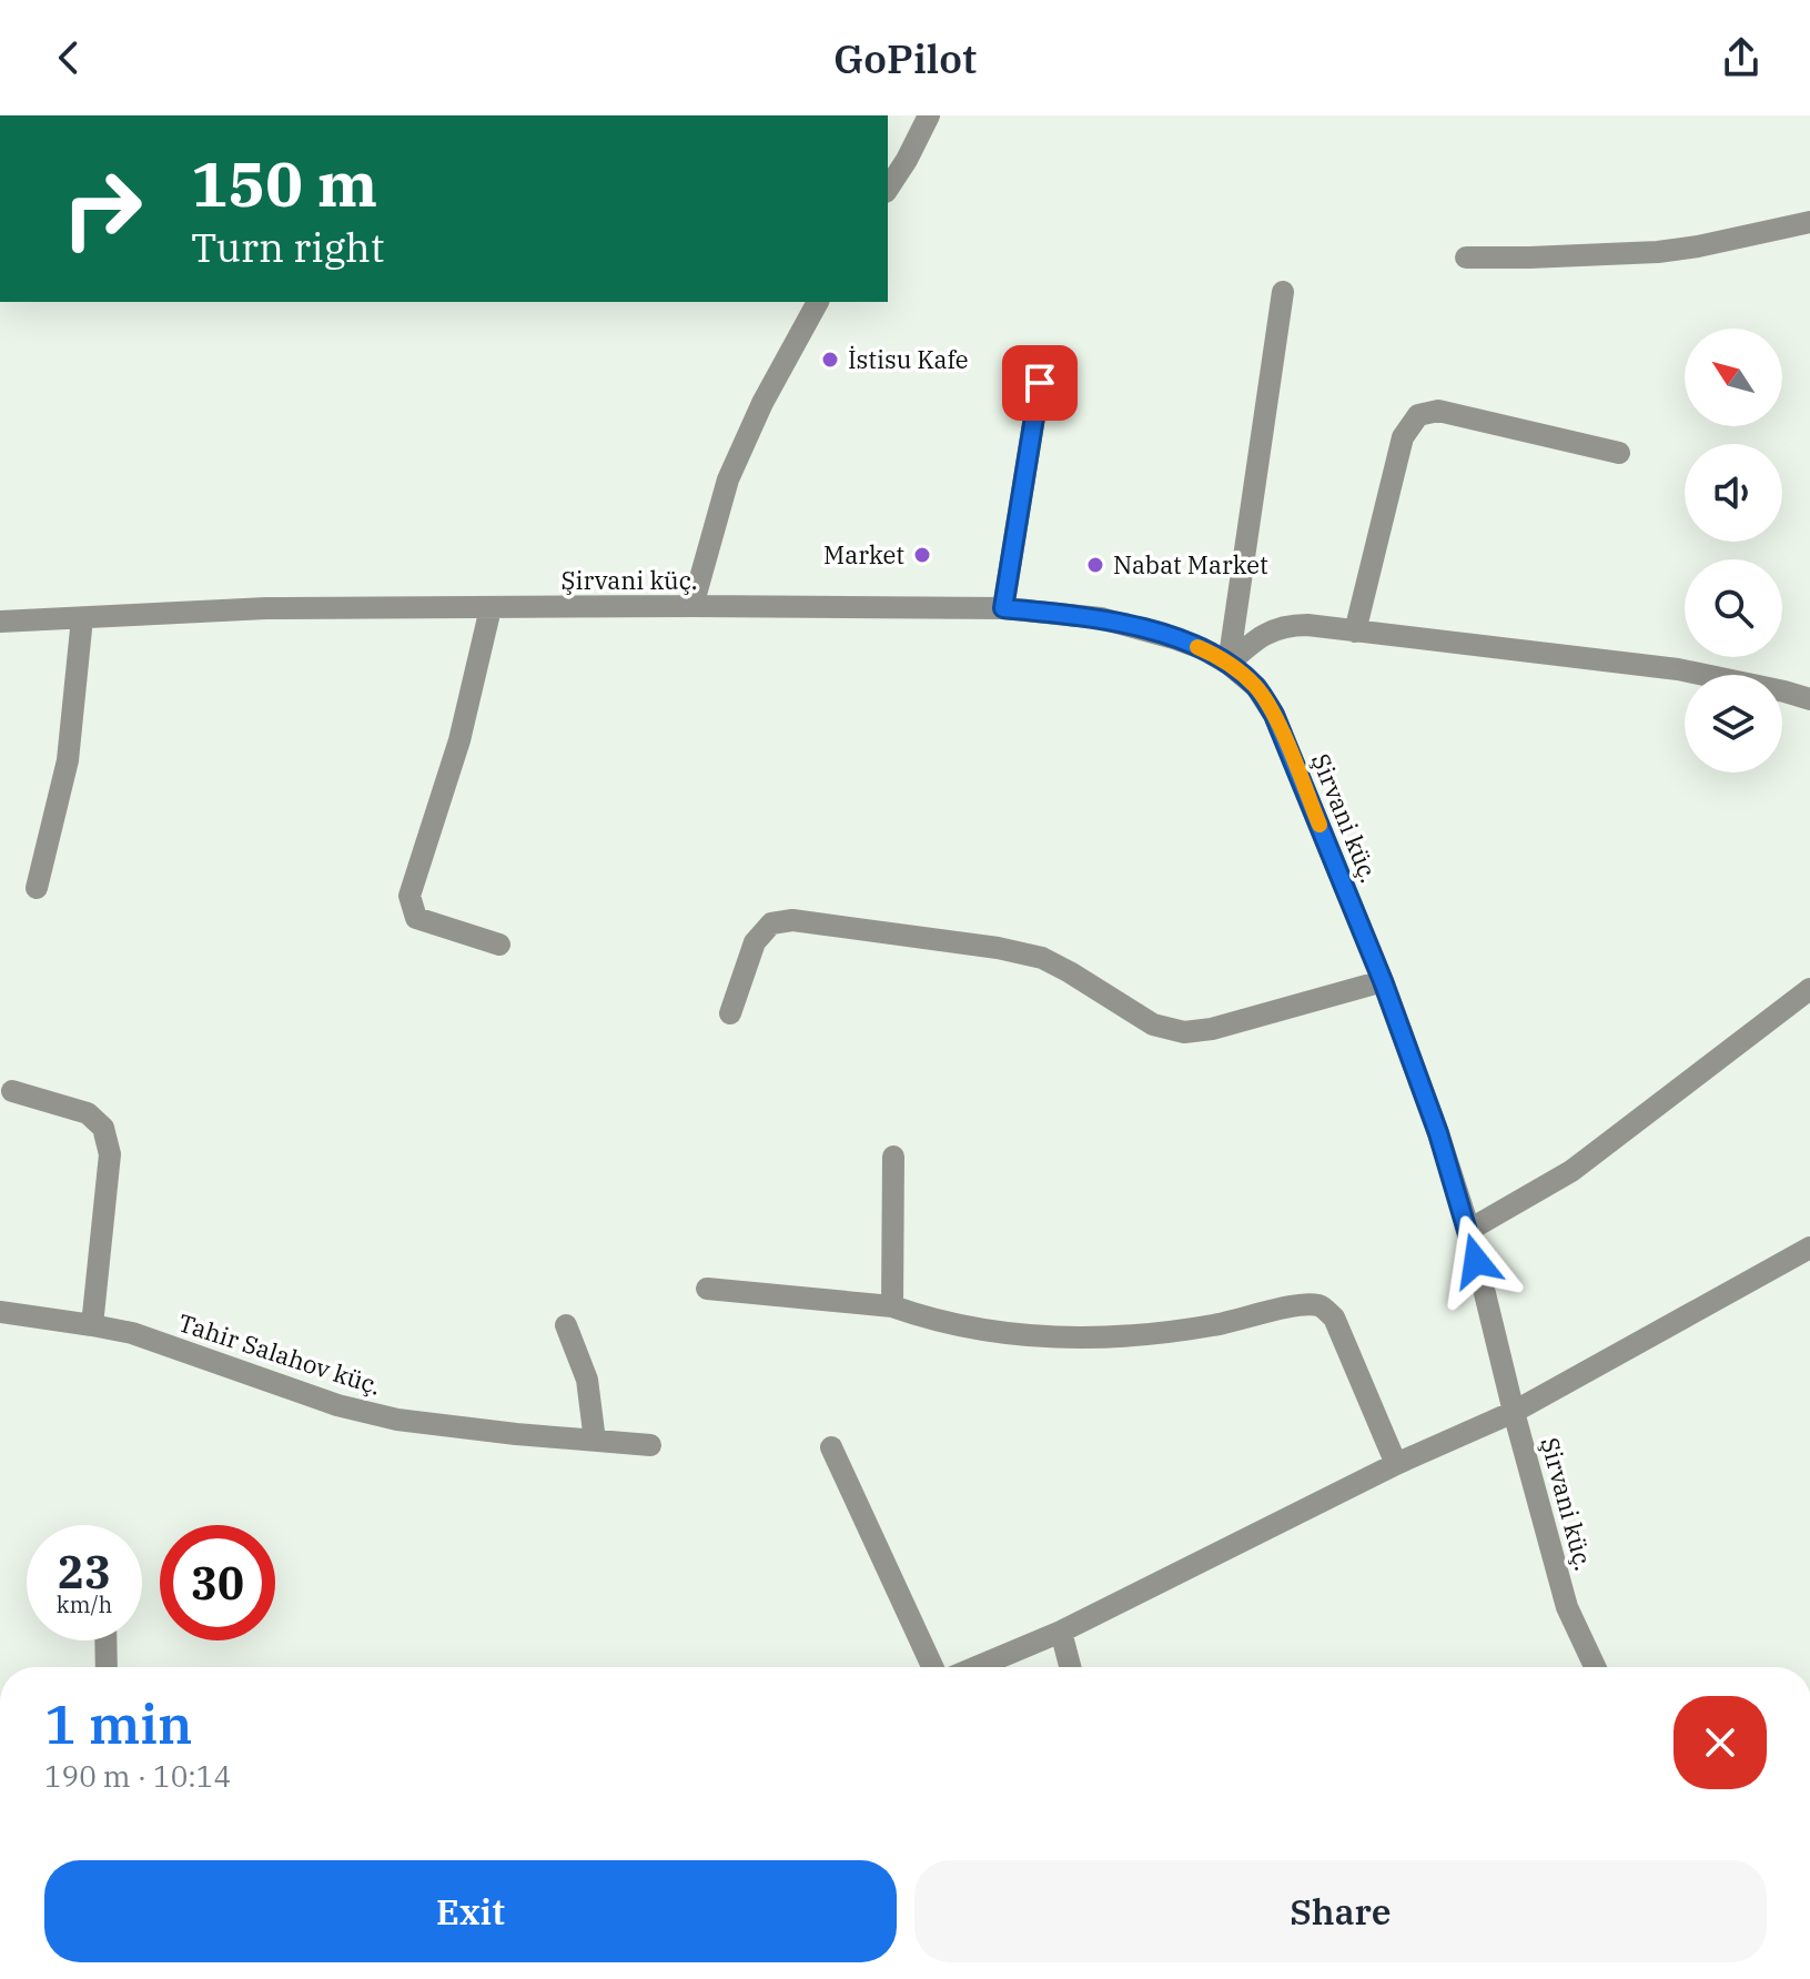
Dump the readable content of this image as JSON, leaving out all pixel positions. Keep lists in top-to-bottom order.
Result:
{
  "streets": {
    "street": ["Şirvani küç.", "Tahir Salahov küç."]
  },
  "places": ["İstisu Kafe", "Market", "Nabat Market"],
  "north": "top left",
  "page": {
    "header": "GoPilot",
    "turn": ["150 m", "Turn right"],
    "speed": "23 km/h",
    "limit": "30",
    "heading": ["1 min", "190 m · 10:14"],
    "buttons": ["Exit", "Share"]
  }
}
